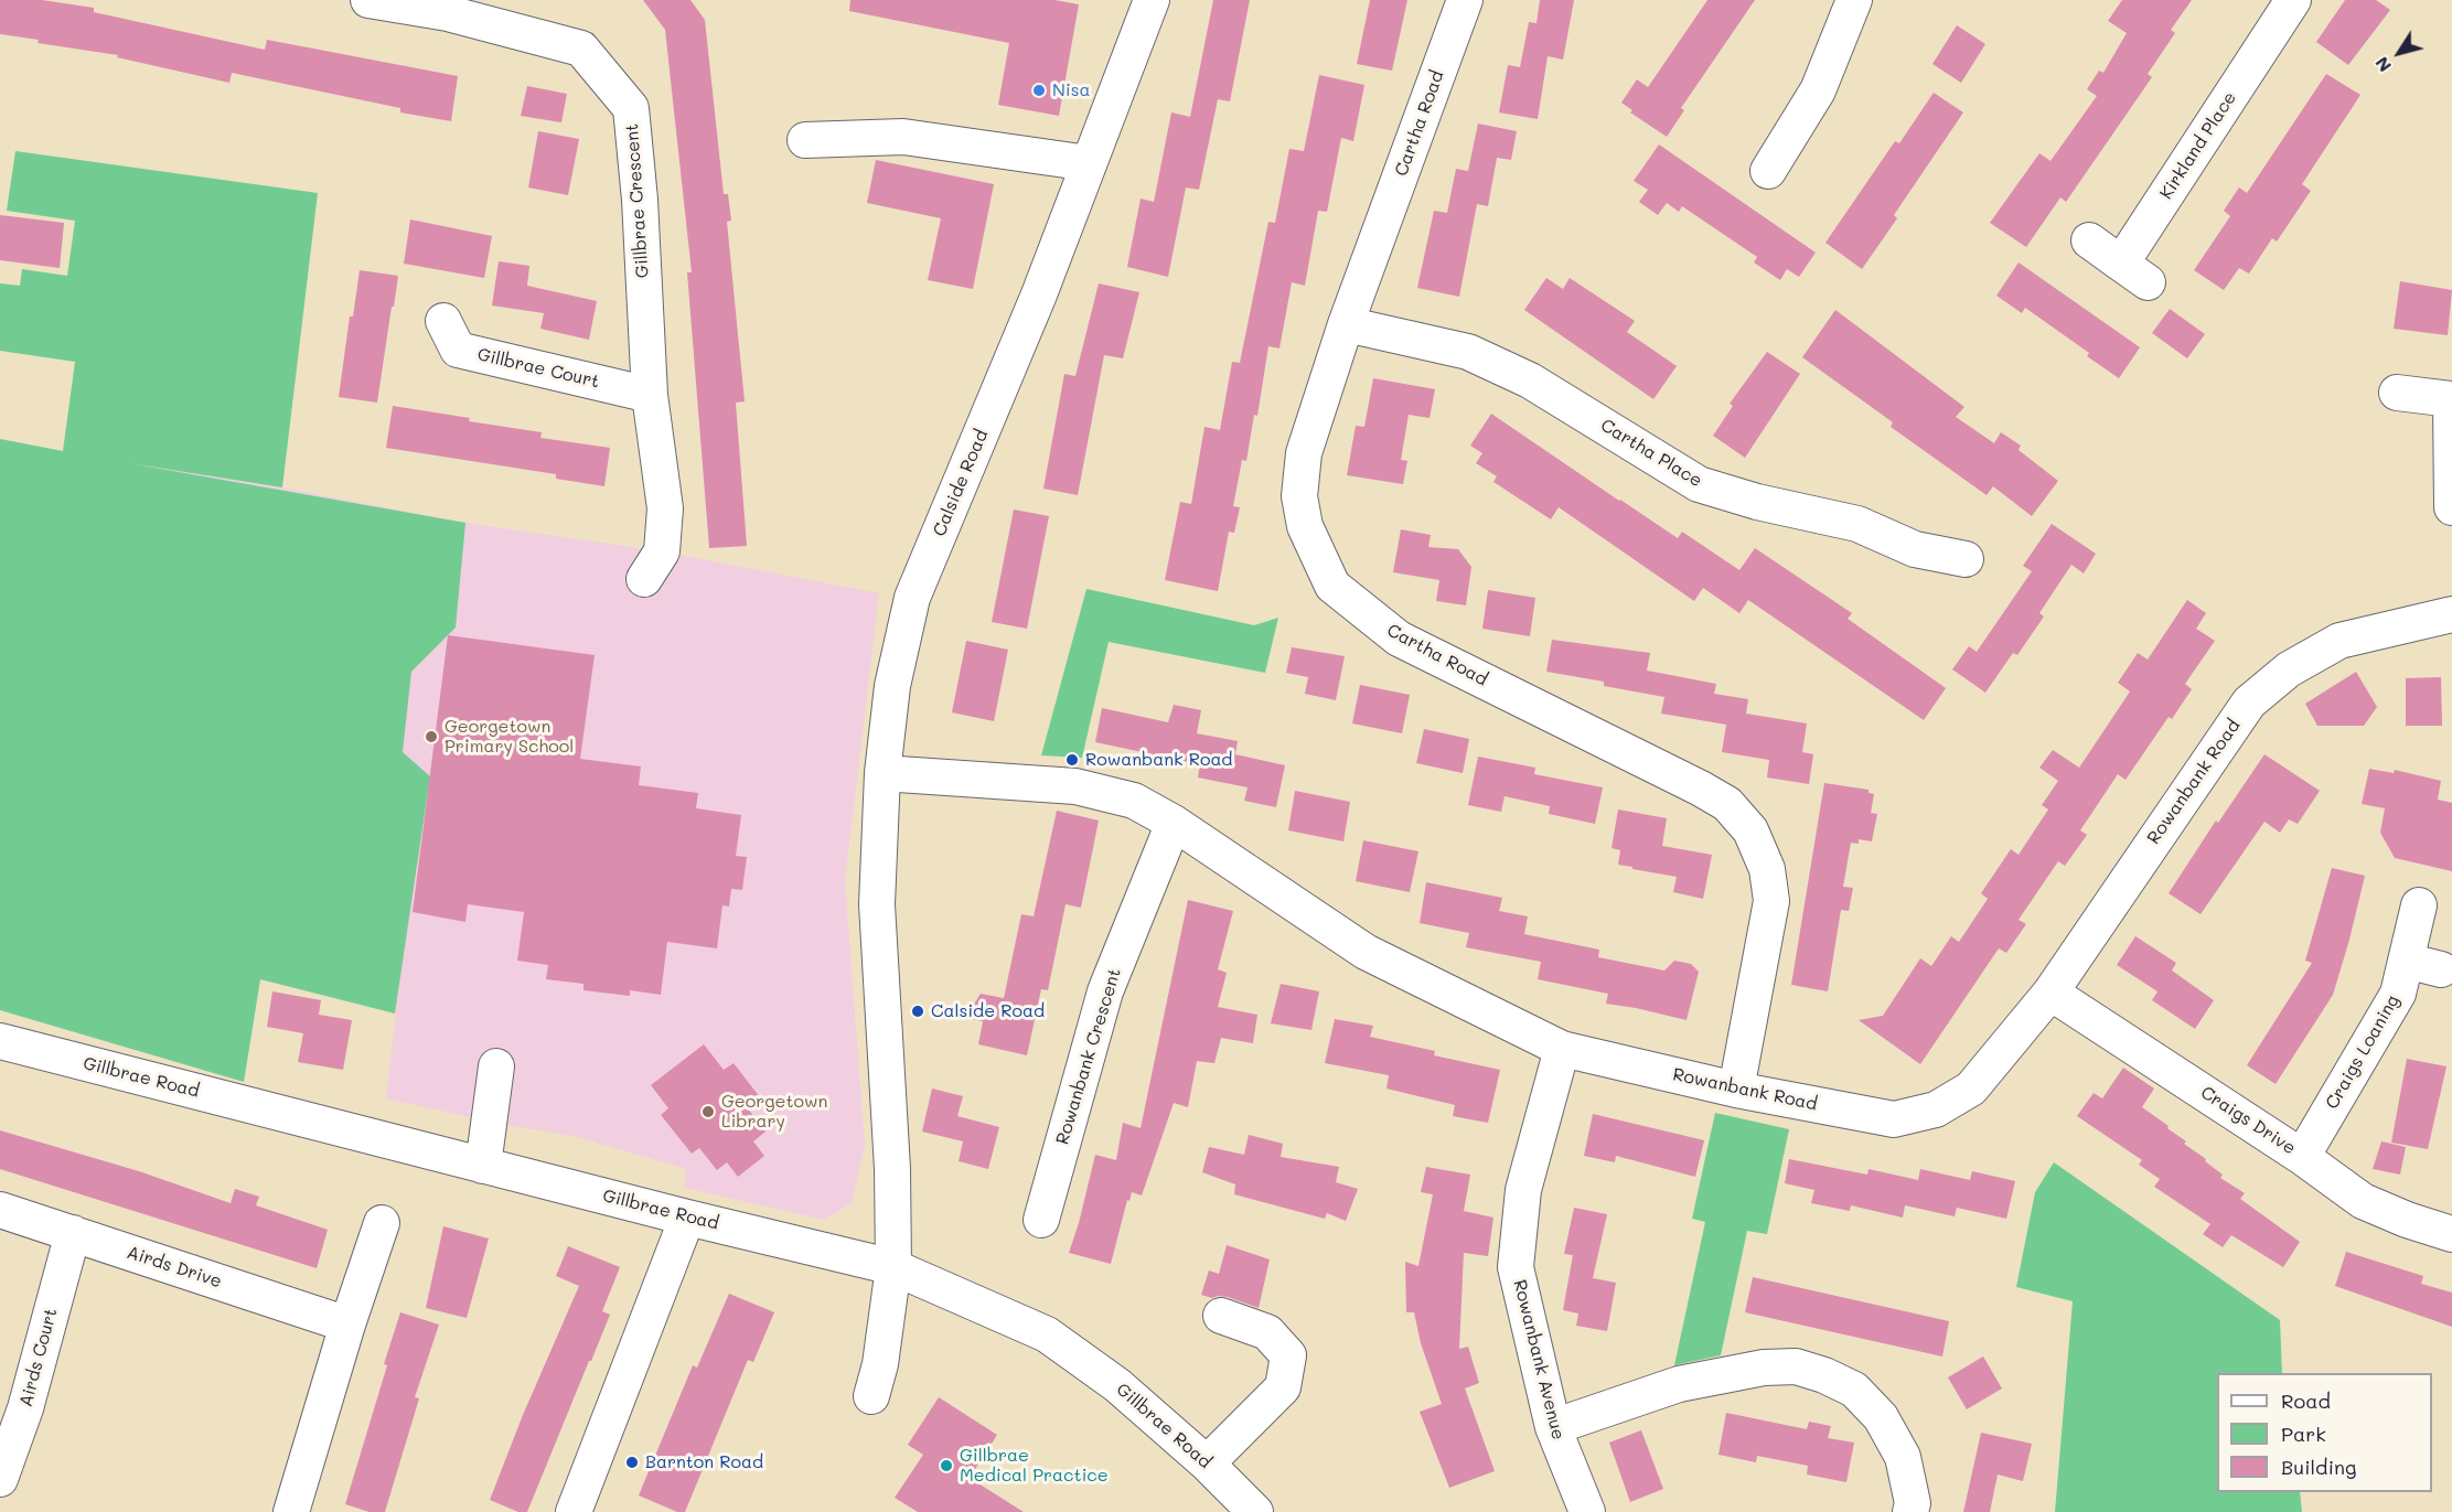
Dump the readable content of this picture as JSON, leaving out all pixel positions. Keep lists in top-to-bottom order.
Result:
{
  "streets": {
    "street": [
      "Cartha Road",
      "Kirkland Place",
      "Gillbrae Crescent",
      "Gillbrae Court",
      "Cartha Place",
      "Calside Road",
      "Rowanbank Road",
      "Craigs Loaning",
      "Rowanbank Crescent",
      "Gillbrae Road",
      "Craigs Drive",
      "Airds Drive",
      "Airds Court",
      "Rowanbank Avenue"
    ]
  },
  "crossings": [
    ["Cartha Road", "Cartha Place"],
    ["Cartha Road", "Rowanbank Road"],
    ["Gillbrae Crescent", "Gillbrae Court"],
    ["Calside Road", "Rowanbank Road"],
    ["Calside Road", "Gillbrae Road"],
    ["Rowanbank Road", "Rowanbank Crescent"],
    ["Rowanbank Road", "Craigs Drive"],
    ["Rowanbank Road", "Rowanbank Avenue"],
    ["Craigs Loaning", "Craigs Drive"],
    ["Airds Drive", "Airds Court"]
  ],
  "places": [
    "Nisa",
    "Georgetown Primary School",
    "Rowanbank Road",
    "Calside Road",
    "Georgetown Library",
    "Barnton Road",
    "Gillbrae Medical Practice"
  ],
  "legend": ["Road", "Park", "Building"],
  "north": "bottom left"
}
